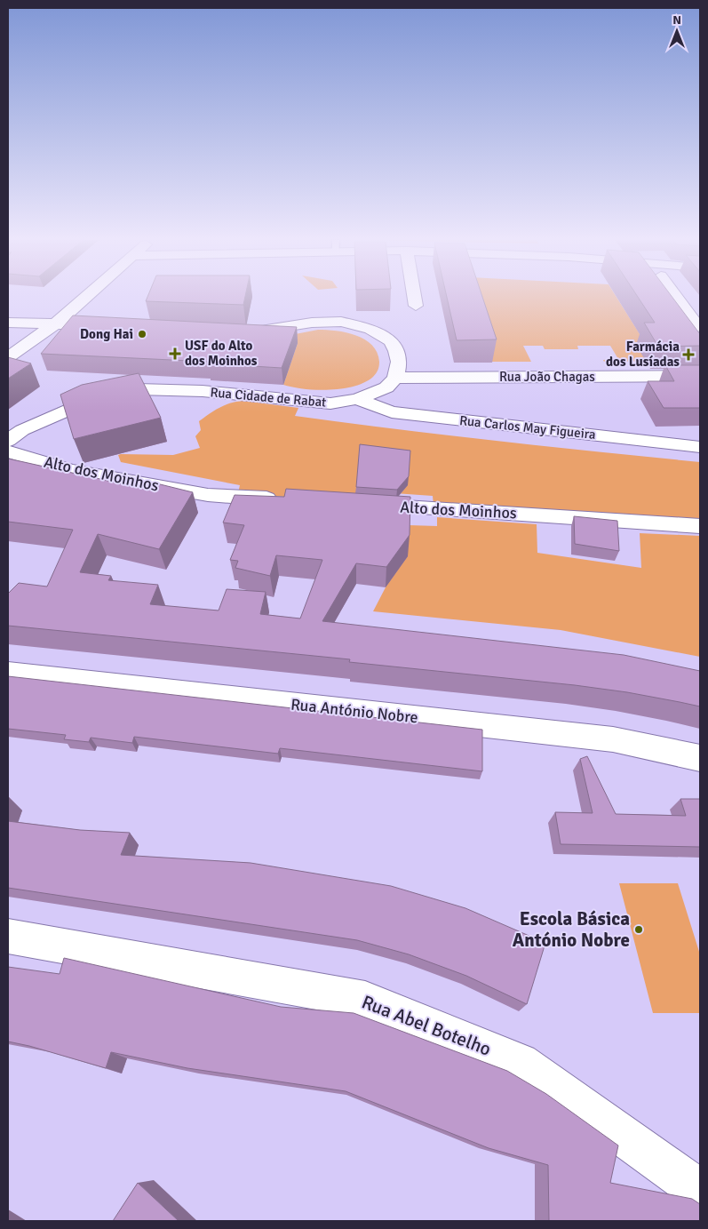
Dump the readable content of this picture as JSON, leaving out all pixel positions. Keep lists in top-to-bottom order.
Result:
{
  "streets": {
    "street": [
      "Rua João Chagas",
      "Rua Cidade de Rabat",
      "Rua Carlos May Figueira",
      "Alto dos Moinhos",
      "Rua António Nobre",
      "Rua Abel Botelho"
    ]
  },
  "crossings": [
    ["Rua João Chagas", "Rua Cidade de Rabat"],
    ["Rua Cidade de Rabat", "Rua Carlos May Figueira"]
  ],
  "places": {
    "other": ["Dong Hai", "Escola Básica António Nobre"],
    "health": ["USF do Alto dos Moinhos", "Farmácia dos Lusíadas"]
  },
  "north": "top"
}
